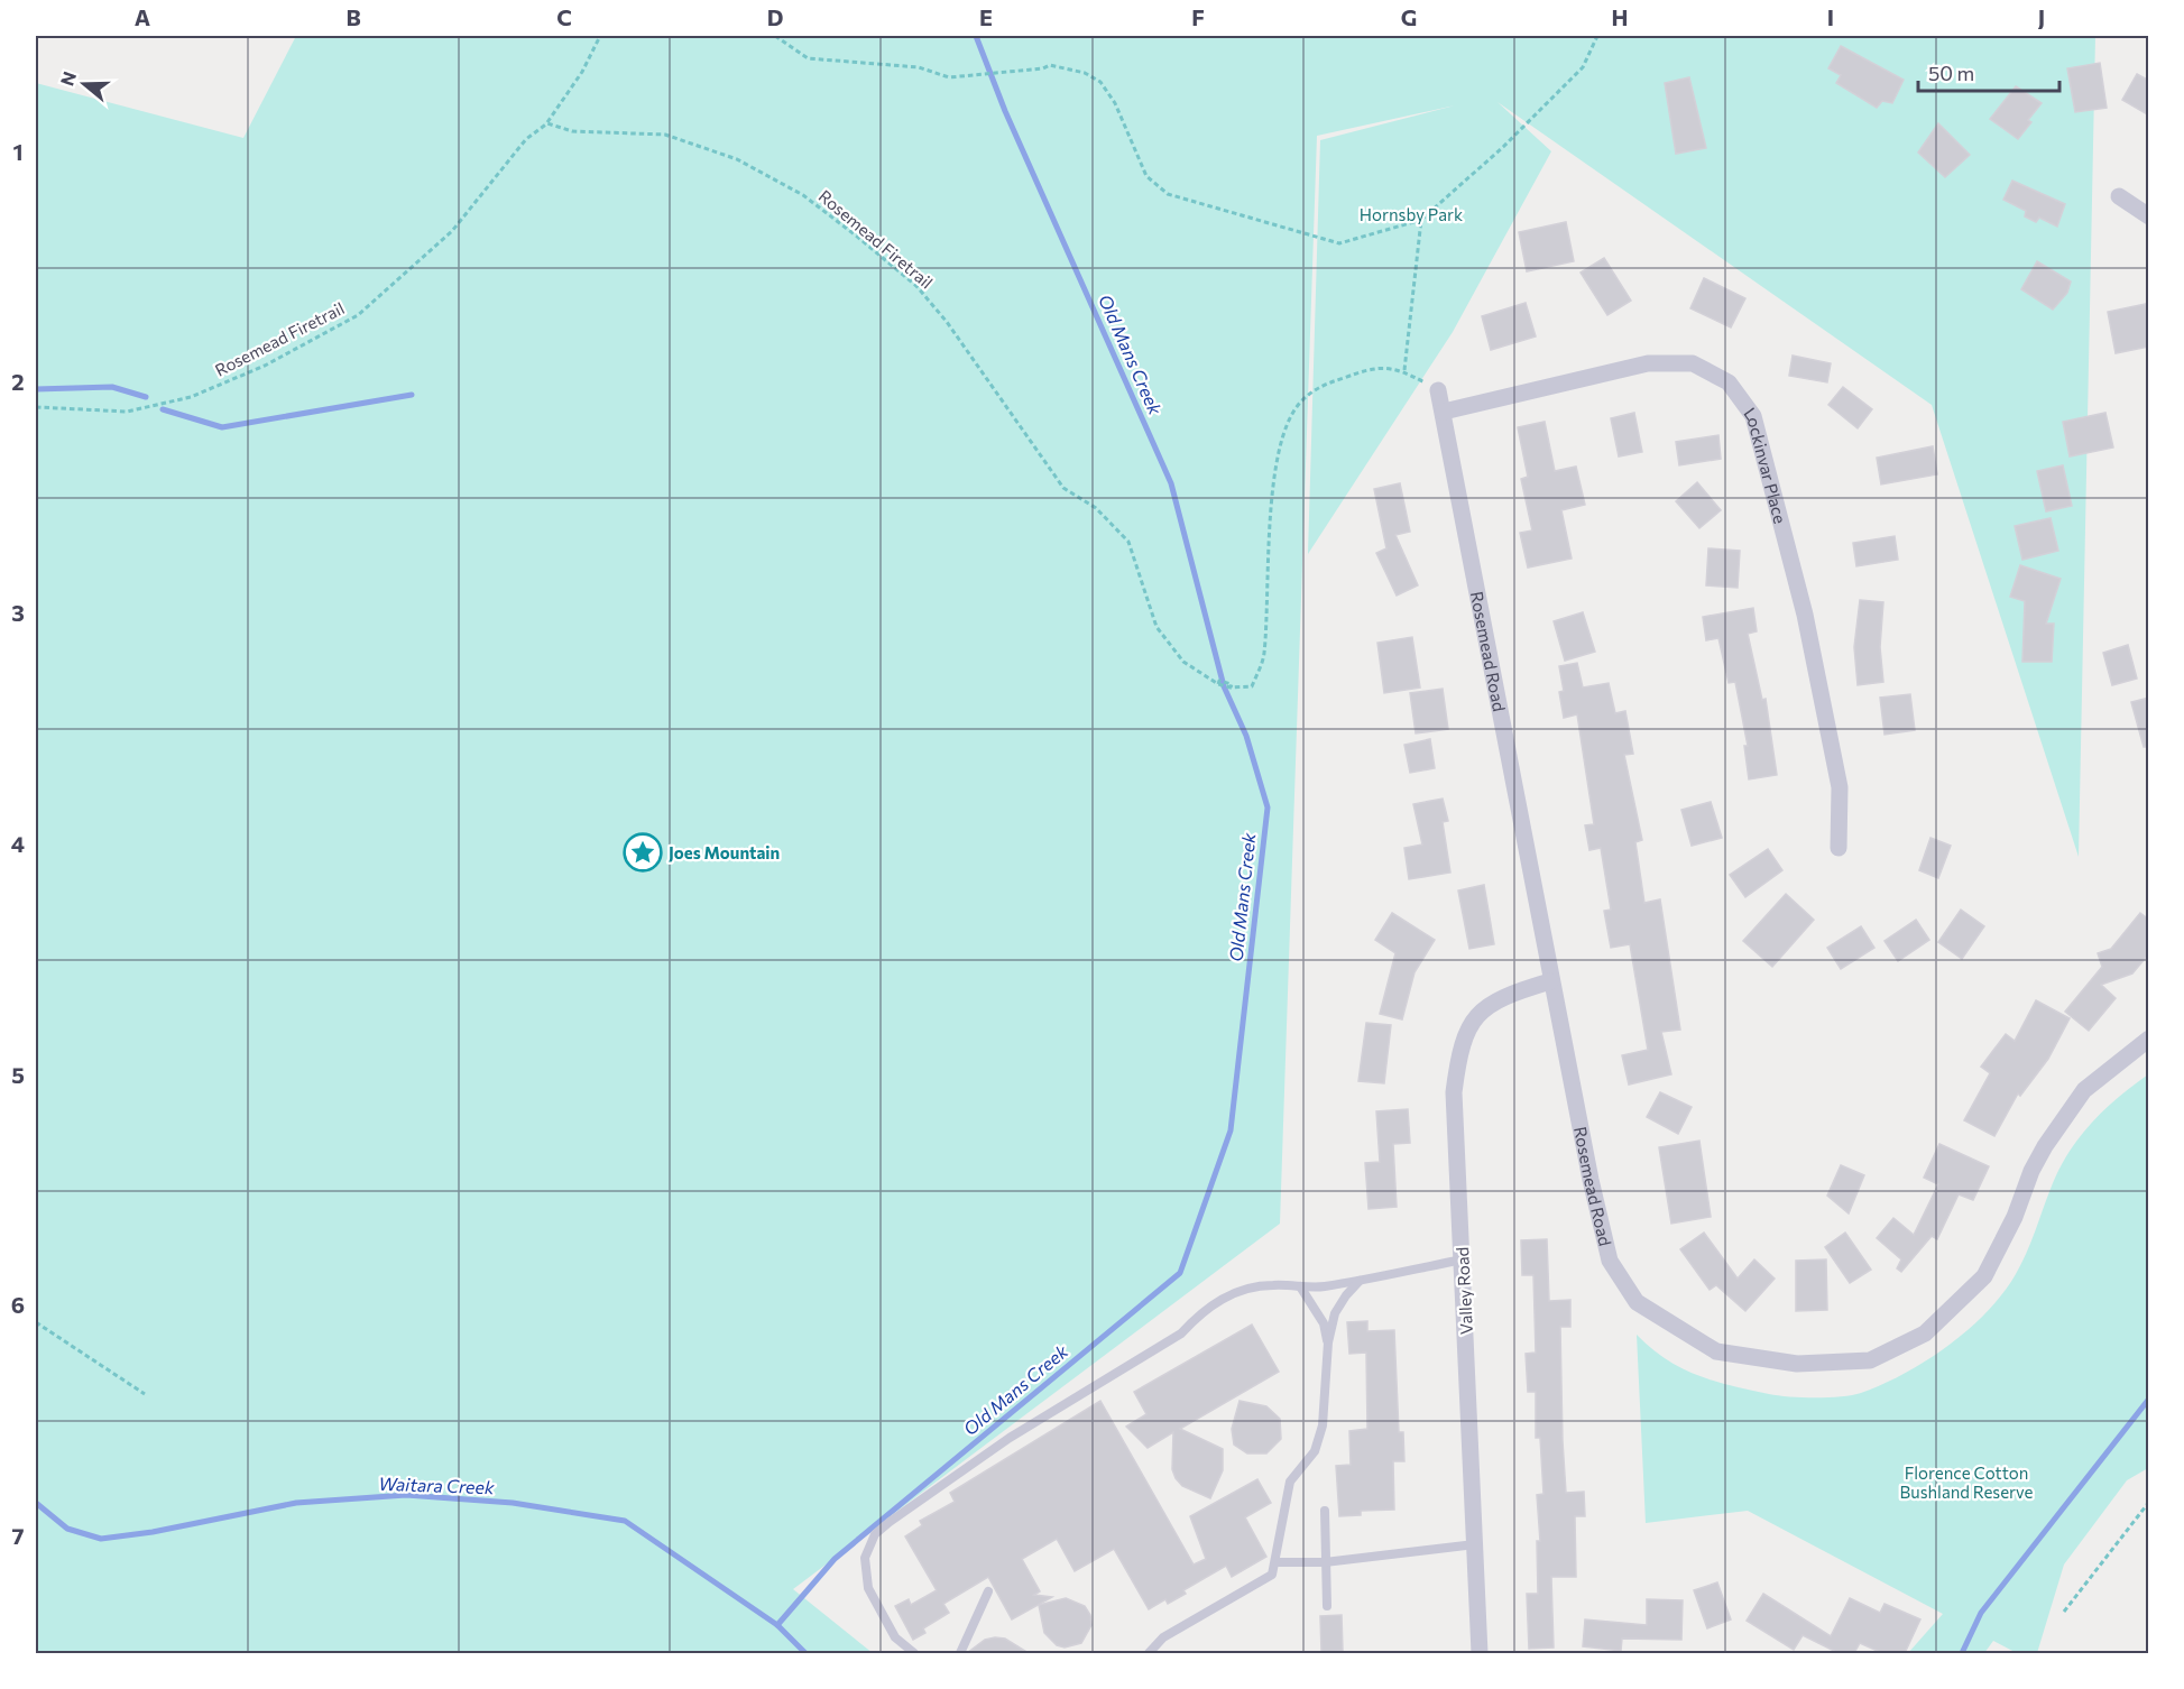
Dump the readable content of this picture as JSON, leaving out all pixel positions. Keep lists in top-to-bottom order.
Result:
{
  "streets": {
    "street": ["Lockinvar Place", "Rosemead Road", "Valley Road"],
    "path": ["Rosemead Firetrail"]
  },
  "crossings": [
    ["Rosemead Firetrail", "Rosemead Road"],
    ["Lockinvar Place", "Rosemead Road"],
    ["Rosemead Road", "Valley Road"]
  ],
  "water": ["Old Mans Creek", "Waitara Creek"],
  "parks": ["Hornsby Park", "Florence Cotton Bushland Reserve"],
  "places": {
    "place": ["Joes Mountain"]
  },
  "scale_bar": "50 m",
  "north": "left",
  "grid": {
    "columns": [
      "A",
      "B",
      "C",
      "D",
      "E",
      "F",
      "G",
      "H",
      "I",
      "J"
    ],
    "rows": [
      "1",
      "2",
      "3",
      "4",
      "5",
      "6",
      "7"
    ]
  }
}
